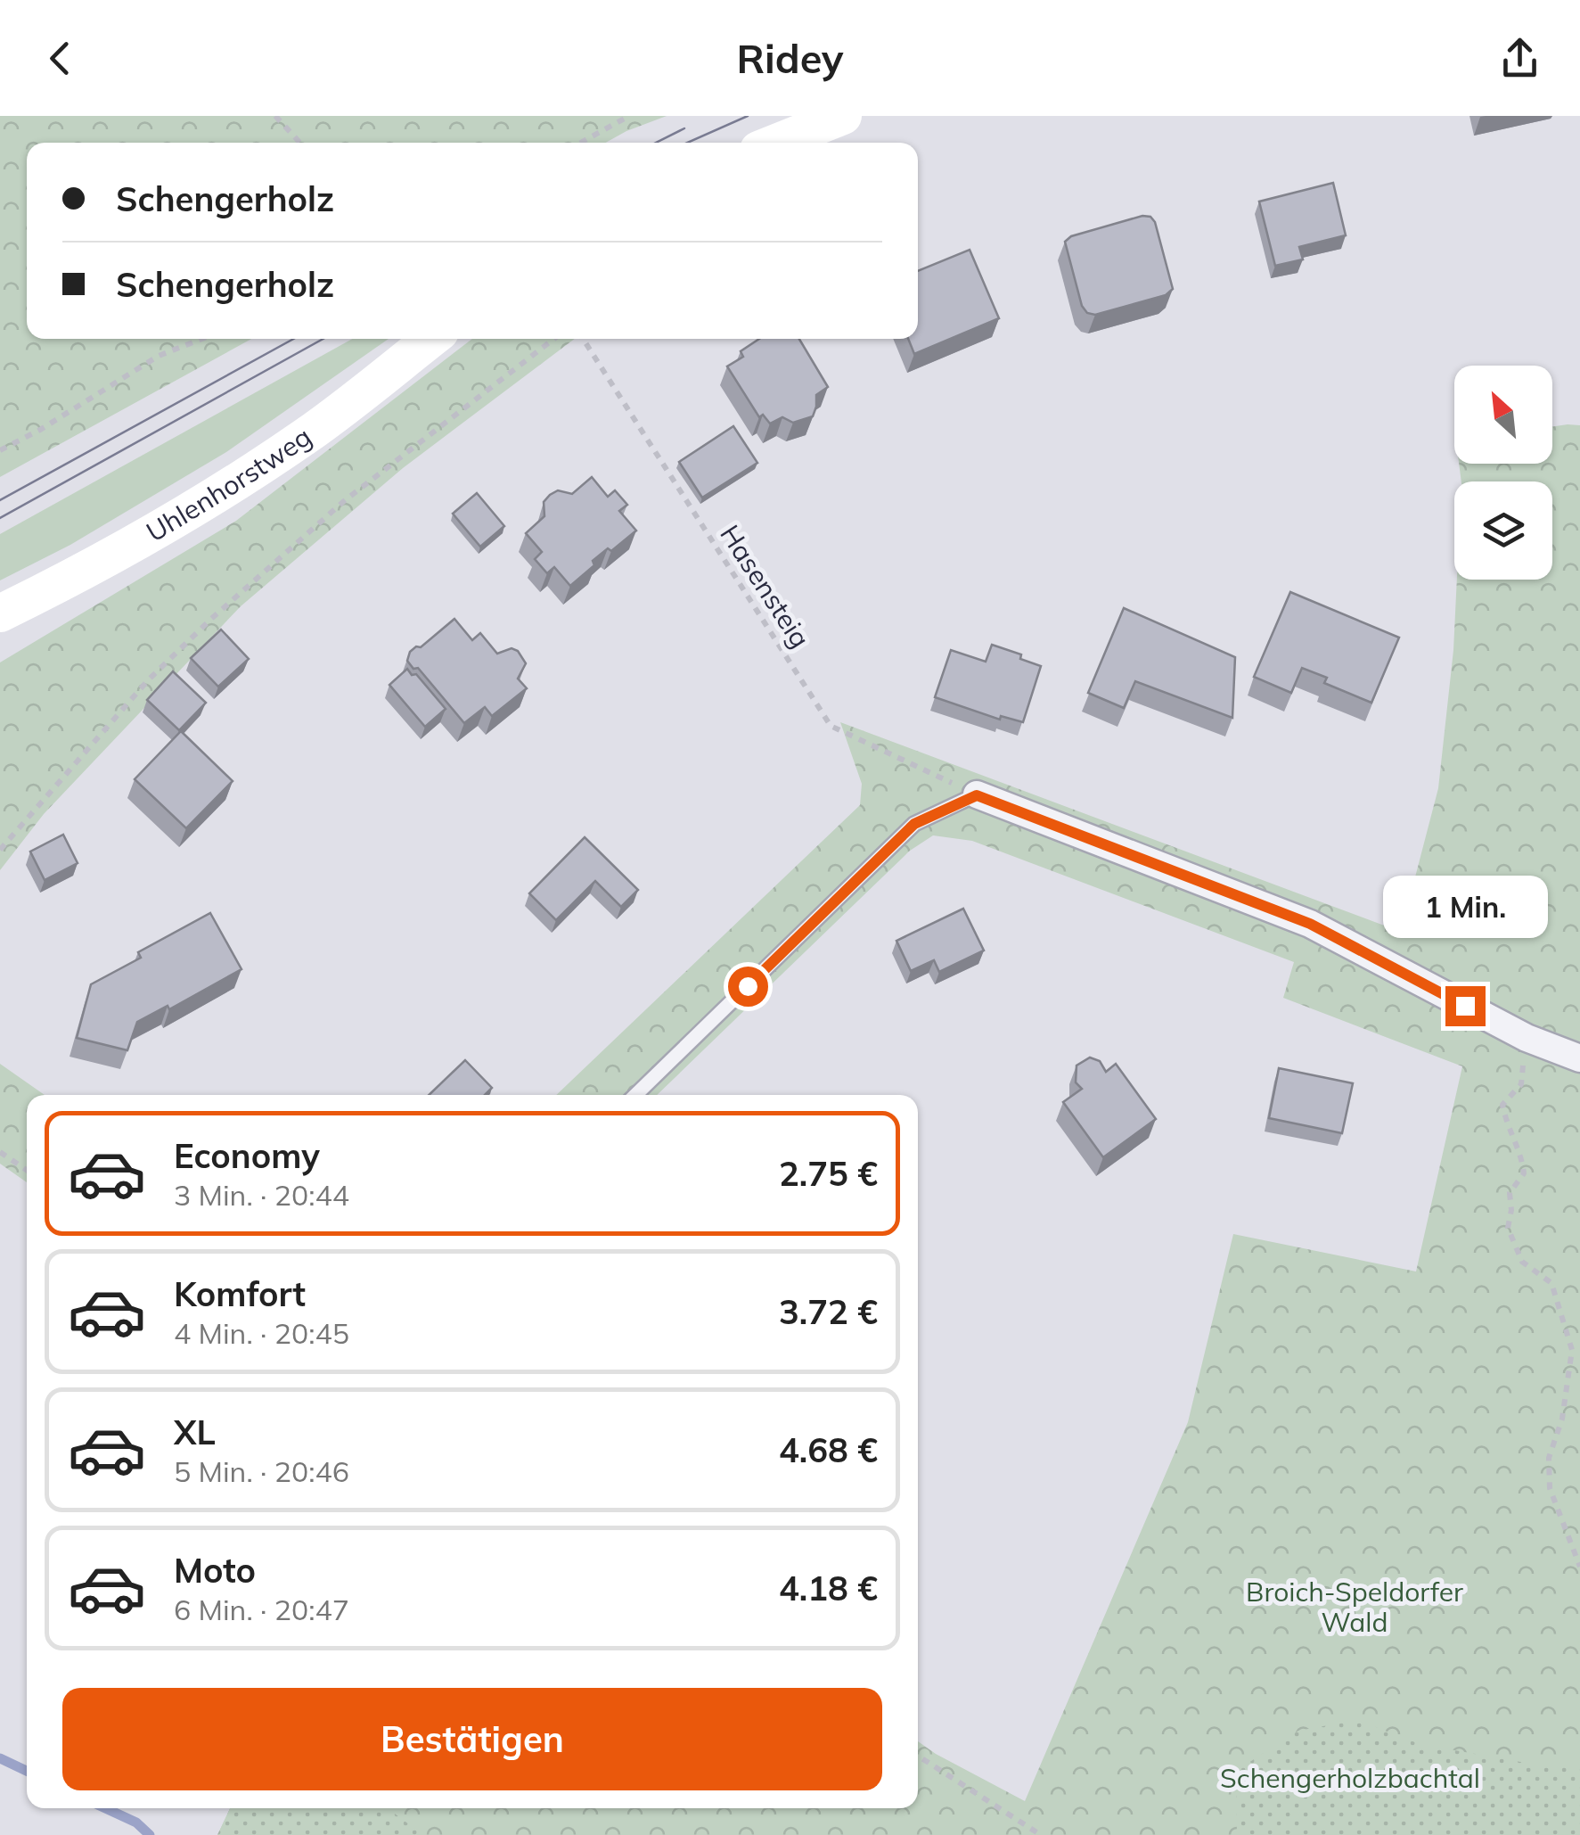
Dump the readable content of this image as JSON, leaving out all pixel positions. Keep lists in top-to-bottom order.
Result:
{
  "streets": {
    "main road": ["Uhlenhorstweg"],
    "path": ["Hasensteig"]
  },
  "parks": ["Broich-Speldorfer Wald", "Schengerholzbachtal"],
  "north": "top left",
  "page": {
    "header": "Ridey",
    "banner": ["Schengerholz", "Schengerholz"],
    "bubble": "1 Min.",
    "list": [
      {
        "name": "Economy",
        "note": "3 Min. · 20:44",
        "value": "2.75 €"
      },
      {
        "name": "Komfort",
        "note": "4 Min. · 20:45",
        "value": "3.72 €"
      },
      {
        "name": "XL",
        "note": "5 Min. · 20:46",
        "value": "4.68 €"
      },
      {
        "name": "Moto",
        "note": "6 Min. · 20:47",
        "value": "4.18 €"
      }
    ],
    "buttons": "Bestätigen"
  }
}
